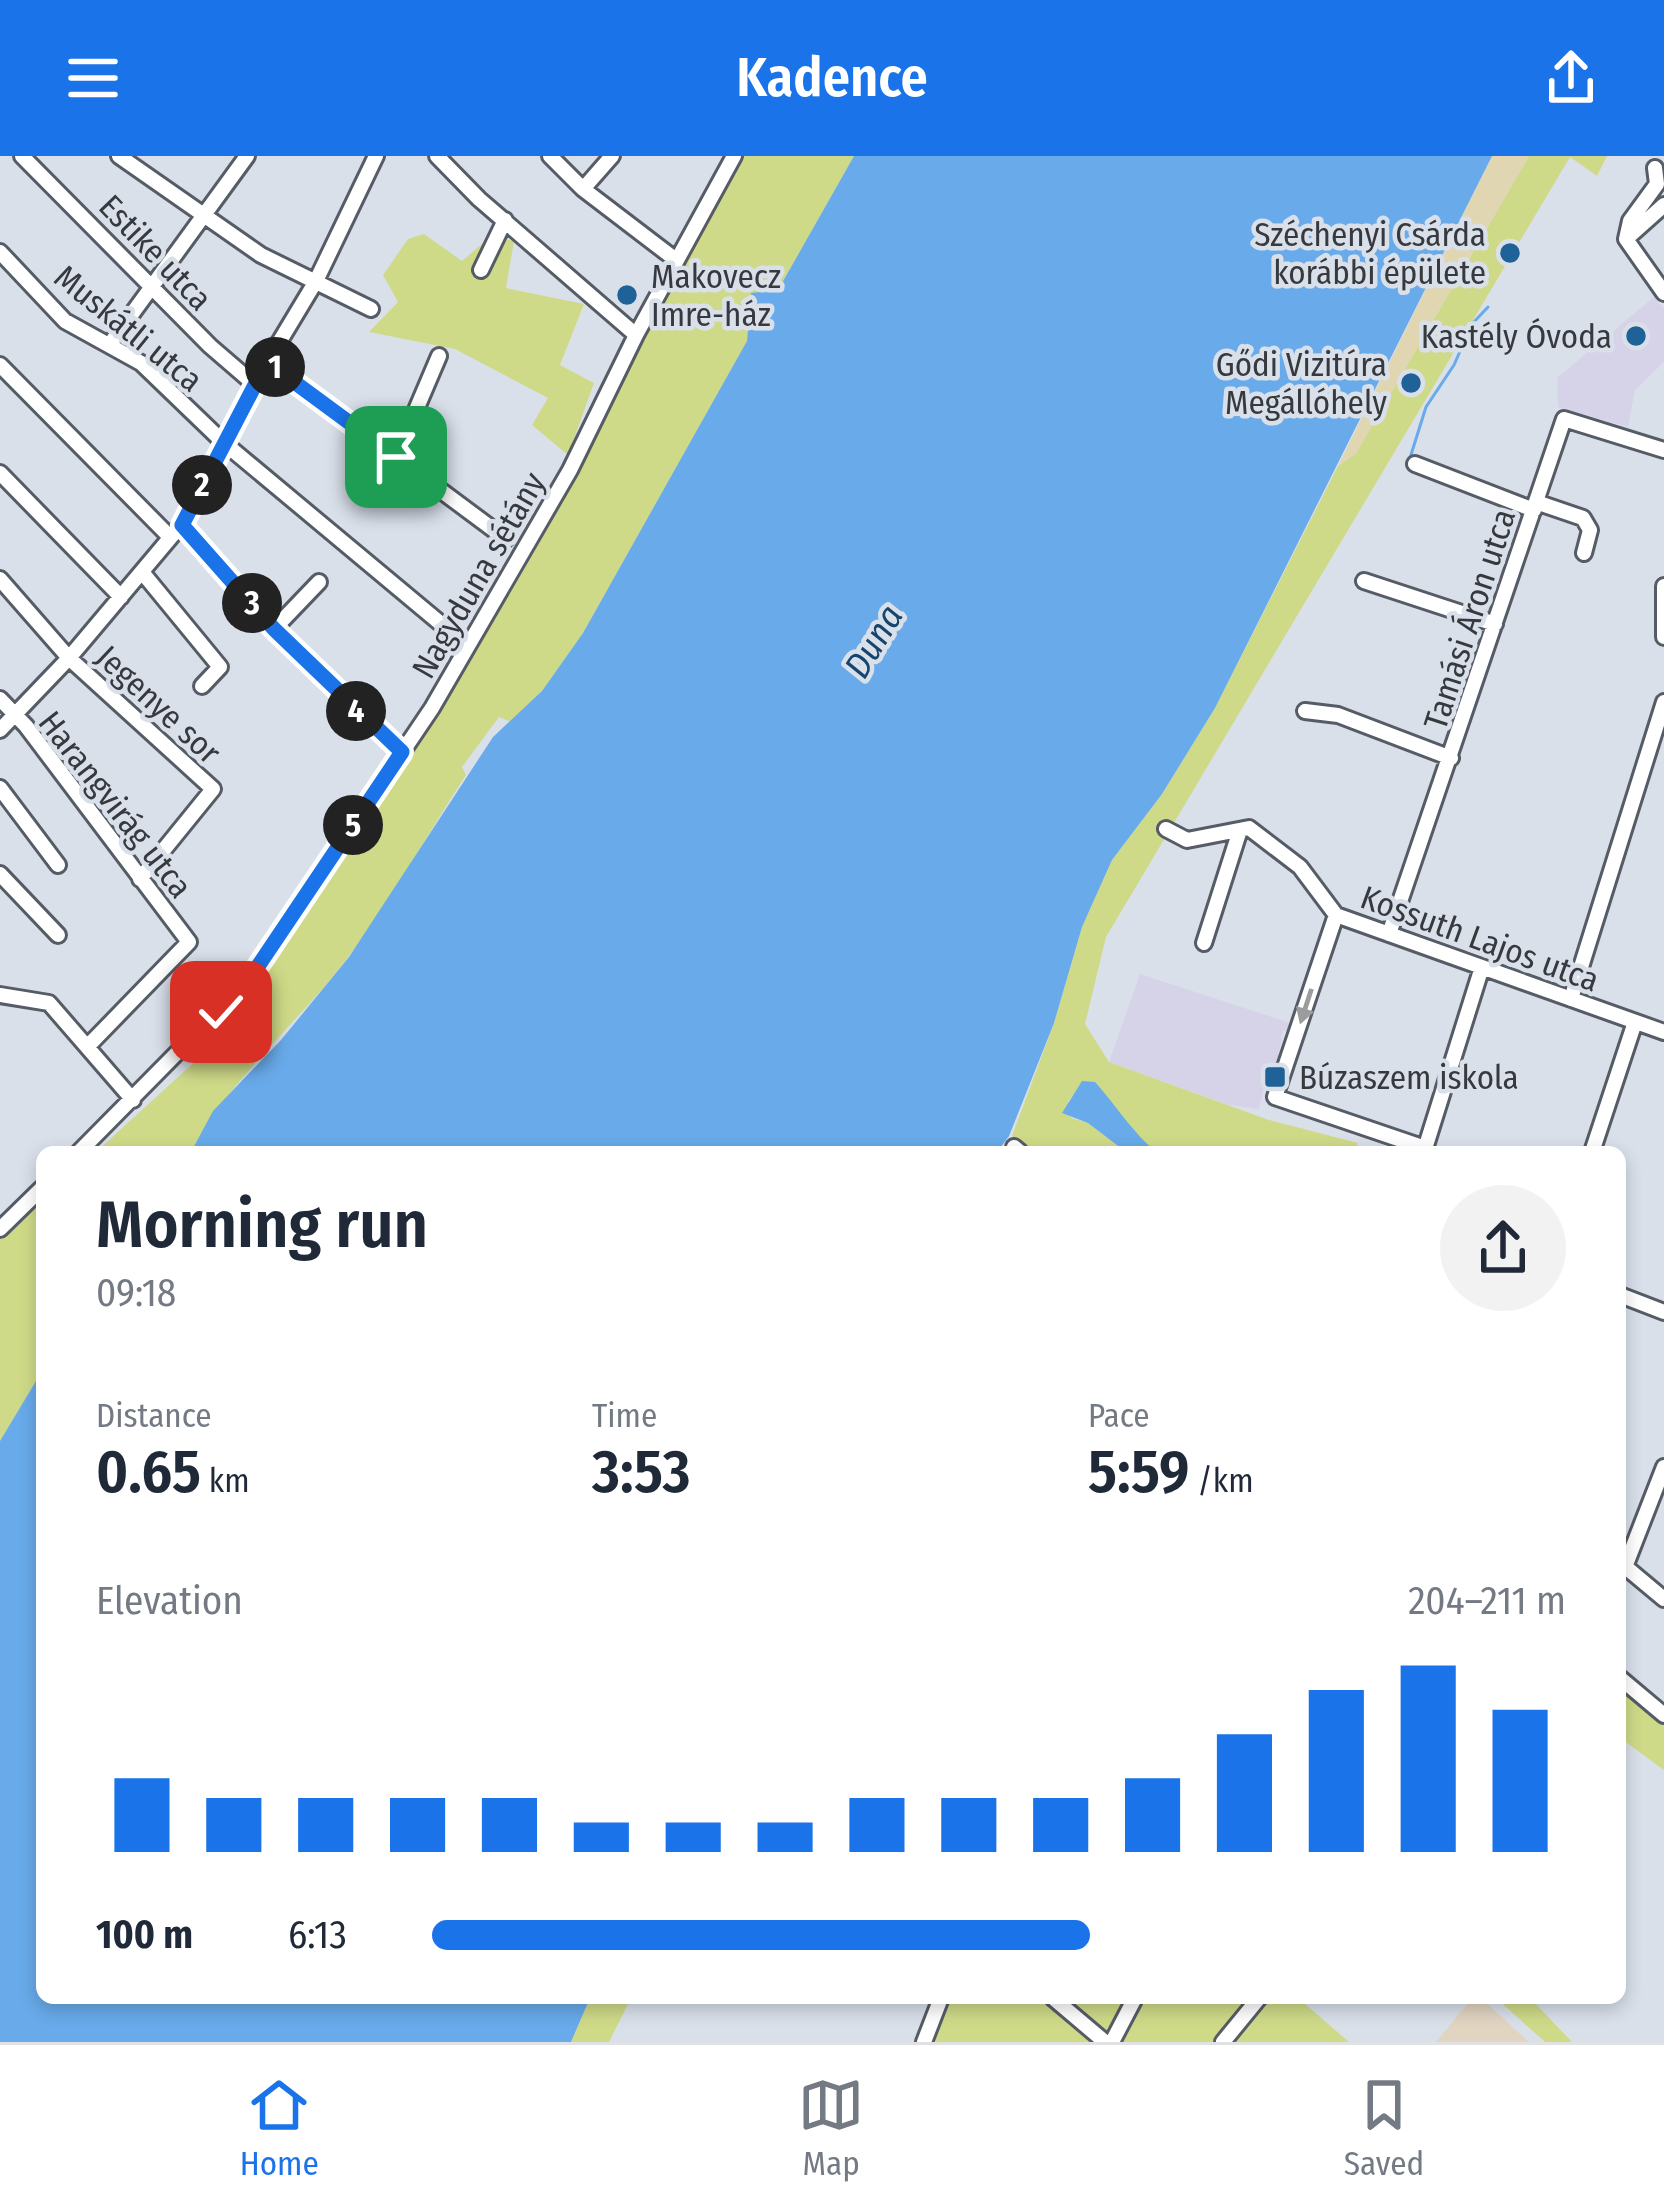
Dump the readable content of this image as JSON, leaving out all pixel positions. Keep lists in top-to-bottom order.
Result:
{
  "streets": {
    "street": [
      "Estike utca",
      "Muskátli utca",
      "Nagyduna sétány",
      "Tamási Áron utca",
      "Jegenye sor",
      "Harangvirág utca",
      "Kossuth Lajos utca"
    ]
  },
  "crossings": [
    ["Tamási Áron utca", "Kossuth Lajos utca"],
    ["Jegenye sor", "Harangvirág utca"]
  ],
  "water": ["Duna"],
  "places": {
    "other": [
      "Széchenyi Csárda korábbi épülete",
      "Makovecz Imre-ház",
      "Kastély Óvoda",
      "Gődi Vizitúra Megállóhely"
    ],
    "transit": ["Búzaszem iskola"]
  },
  "page": {
    "header": "Kadence",
    "pins": [
      "1",
      "2",
      "3",
      "4",
      "5"
    ],
    "heading": ["Morning run", "09:18"],
    "stats": [
      ["Distance", "0.65 km"],
      ["Time", "3:53"],
      ["Pace", "5:59 /km"]
    ],
    "chart": ["Elevation", "204–211 m"],
    "list": [
      {
        "name": "100 m",
        "note": "6:13"
      }
    ],
    "tabs": ["Home", "Map", "Saved"]
  }
}
